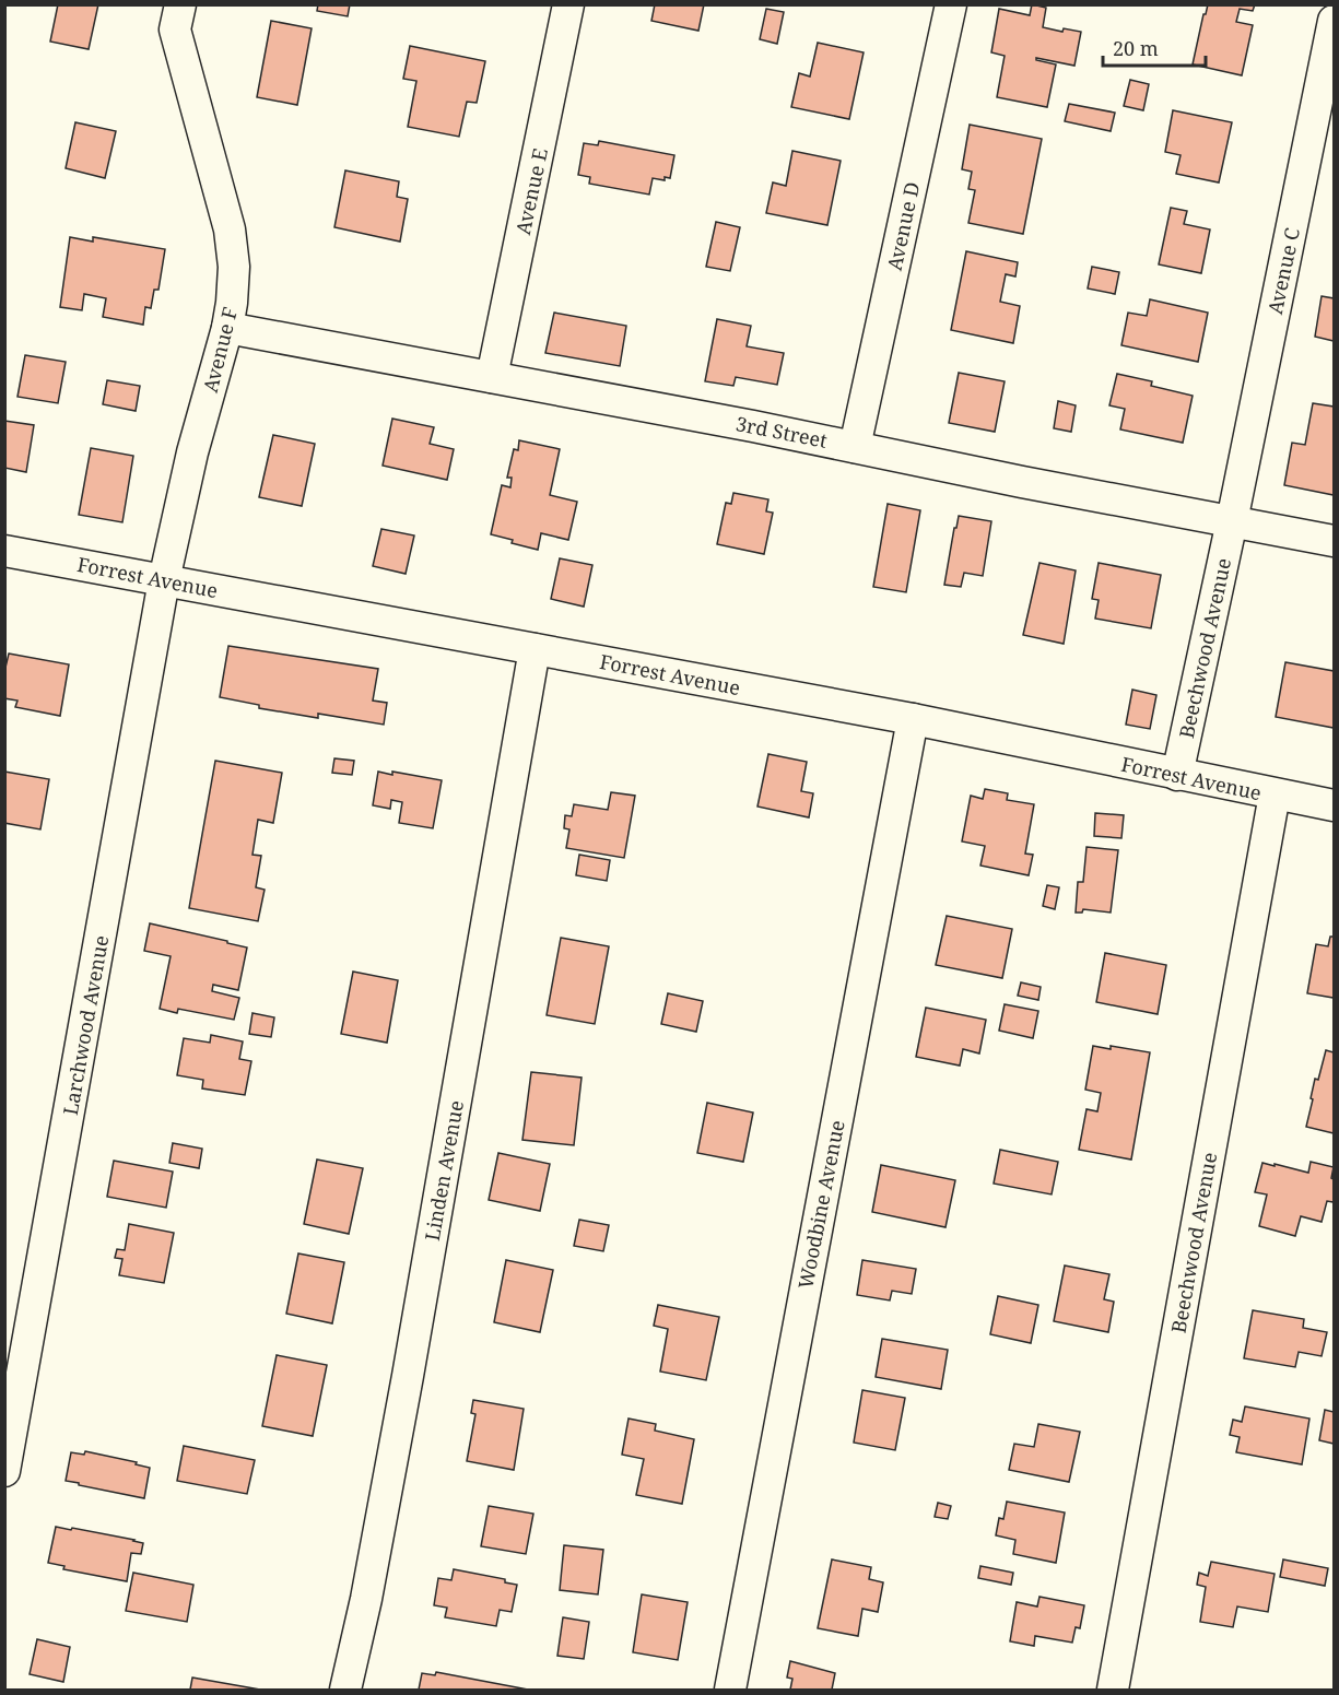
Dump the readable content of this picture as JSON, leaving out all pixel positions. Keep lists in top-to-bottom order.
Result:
{
  "streets": {
    "street": [
      "Avenue E",
      "Avenue D",
      "Avenue C",
      "Avenue F",
      "3rd Street",
      "Forrest Avenue",
      "Beechwood Avenue",
      "Larchwood Avenue",
      "Linden Avenue",
      "Woodbine Avenue"
    ]
  },
  "crossings": [
    ["Avenue E", "3rd Street"],
    ["Avenue D", "3rd Street"],
    ["Avenue C", "3rd Street"],
    ["Avenue C", "Beechwood Avenue"],
    ["Avenue F", "3rd Street"],
    ["Avenue F", "Forrest Avenue"],
    ["Avenue F", "Larchwood Avenue"],
    ["3rd Street", "Beechwood Avenue"],
    ["Forrest Avenue", "Beechwood Avenue"],
    ["Forrest Avenue", "Larchwood Avenue"],
    ["Forrest Avenue", "Linden Avenue"],
    ["Forrest Avenue", "Woodbine Avenue"]
  ],
  "scale_bar": "20 m"
}
